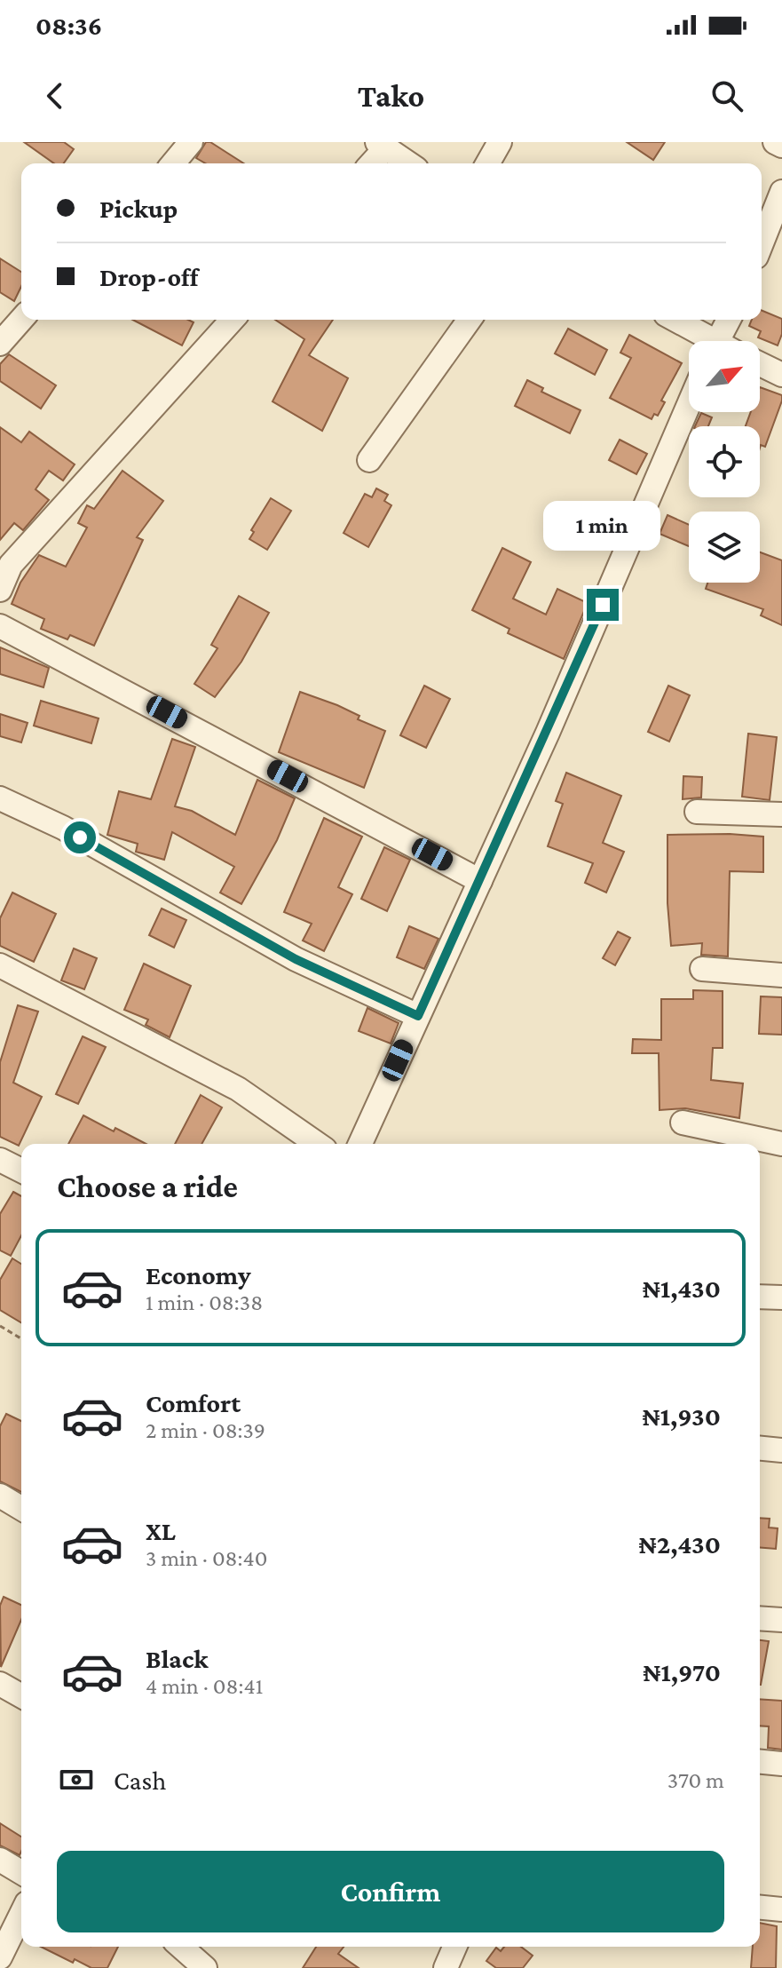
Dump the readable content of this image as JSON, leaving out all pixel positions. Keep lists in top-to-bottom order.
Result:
{
  "north": "top right",
  "page": {
    "status": "08:36",
    "header": "Tako",
    "banner": ["Pickup", "Drop-off"],
    "bubble": "1 min",
    "heading": "Choose a ride",
    "list": [
      {
        "name": "Economy",
        "note": "1 min · 08:38",
        "value": "₦1,430"
      },
      {
        "name": "Comfort",
        "note": "2 min · 08:39",
        "value": "₦1,930"
      },
      {
        "name": "XL",
        "note": "3 min · 08:40",
        "value": "₦2,430"
      },
      {
        "name": "Black",
        "note": "4 min · 08:41",
        "value": "₦1,970"
      }
    ],
    "pay": ["Cash", "370 m"],
    "buttons": "Confirm"
  }
}
